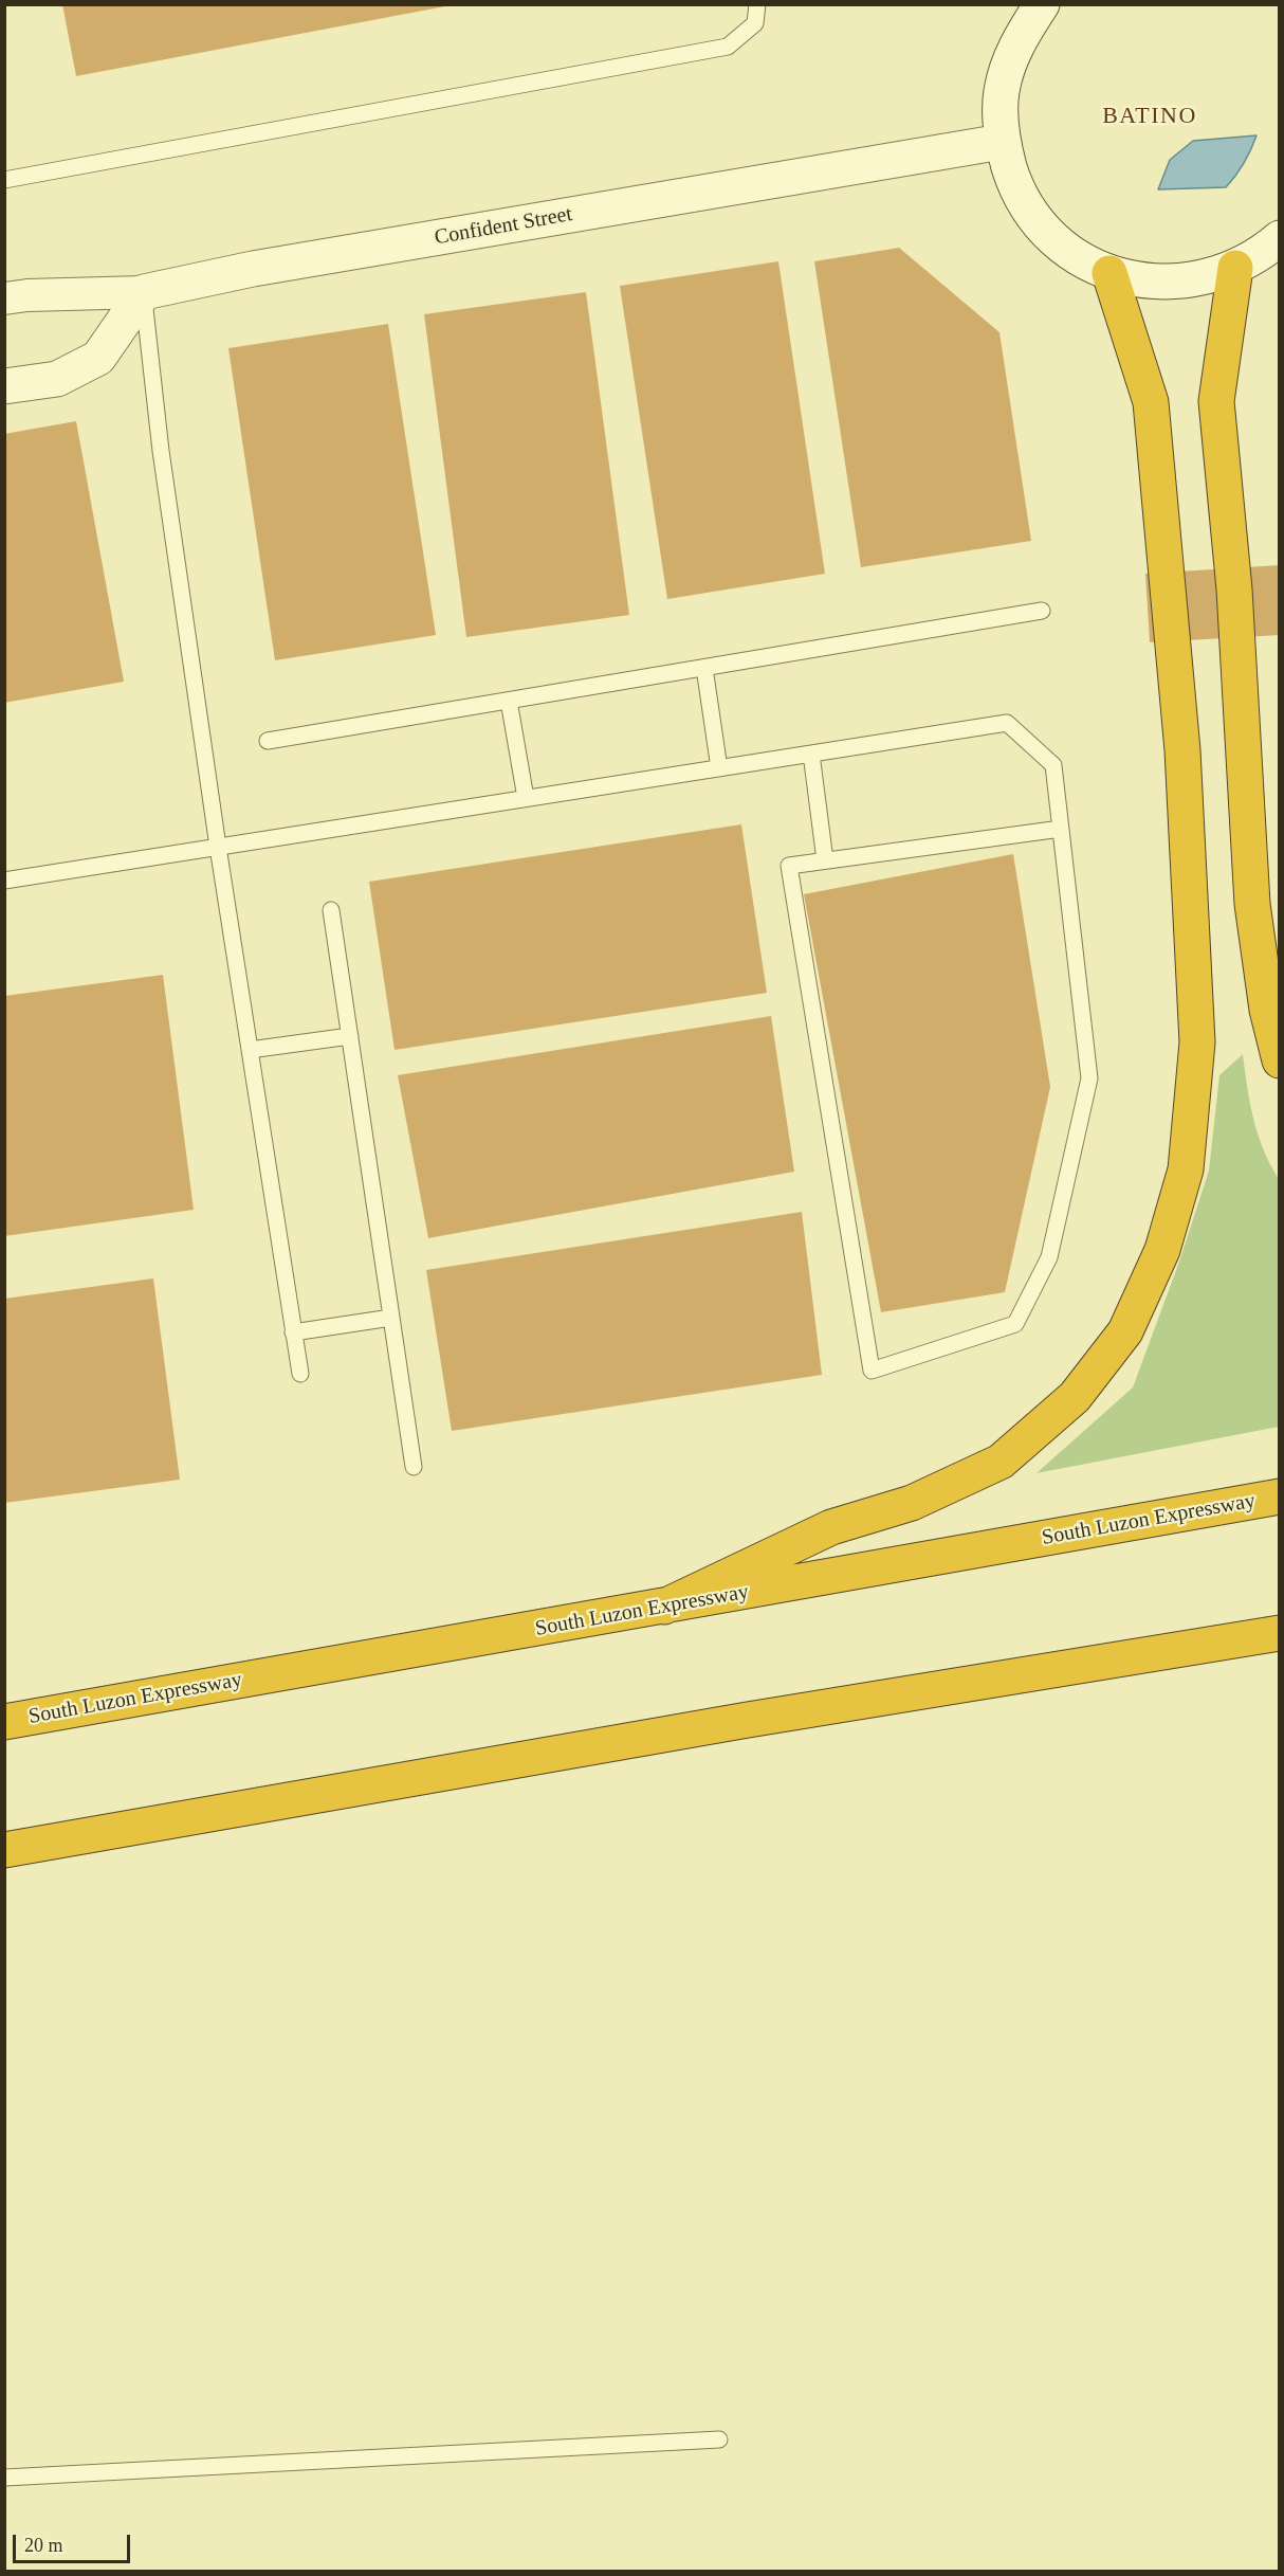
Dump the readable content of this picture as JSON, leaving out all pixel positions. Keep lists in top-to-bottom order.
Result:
{
  "streets": {
    "highway": ["South Luzon Expressway"],
    "street": ["Confident Street"]
  },
  "districts": ["BATINO"],
  "scale_bar": "20 m"
}
